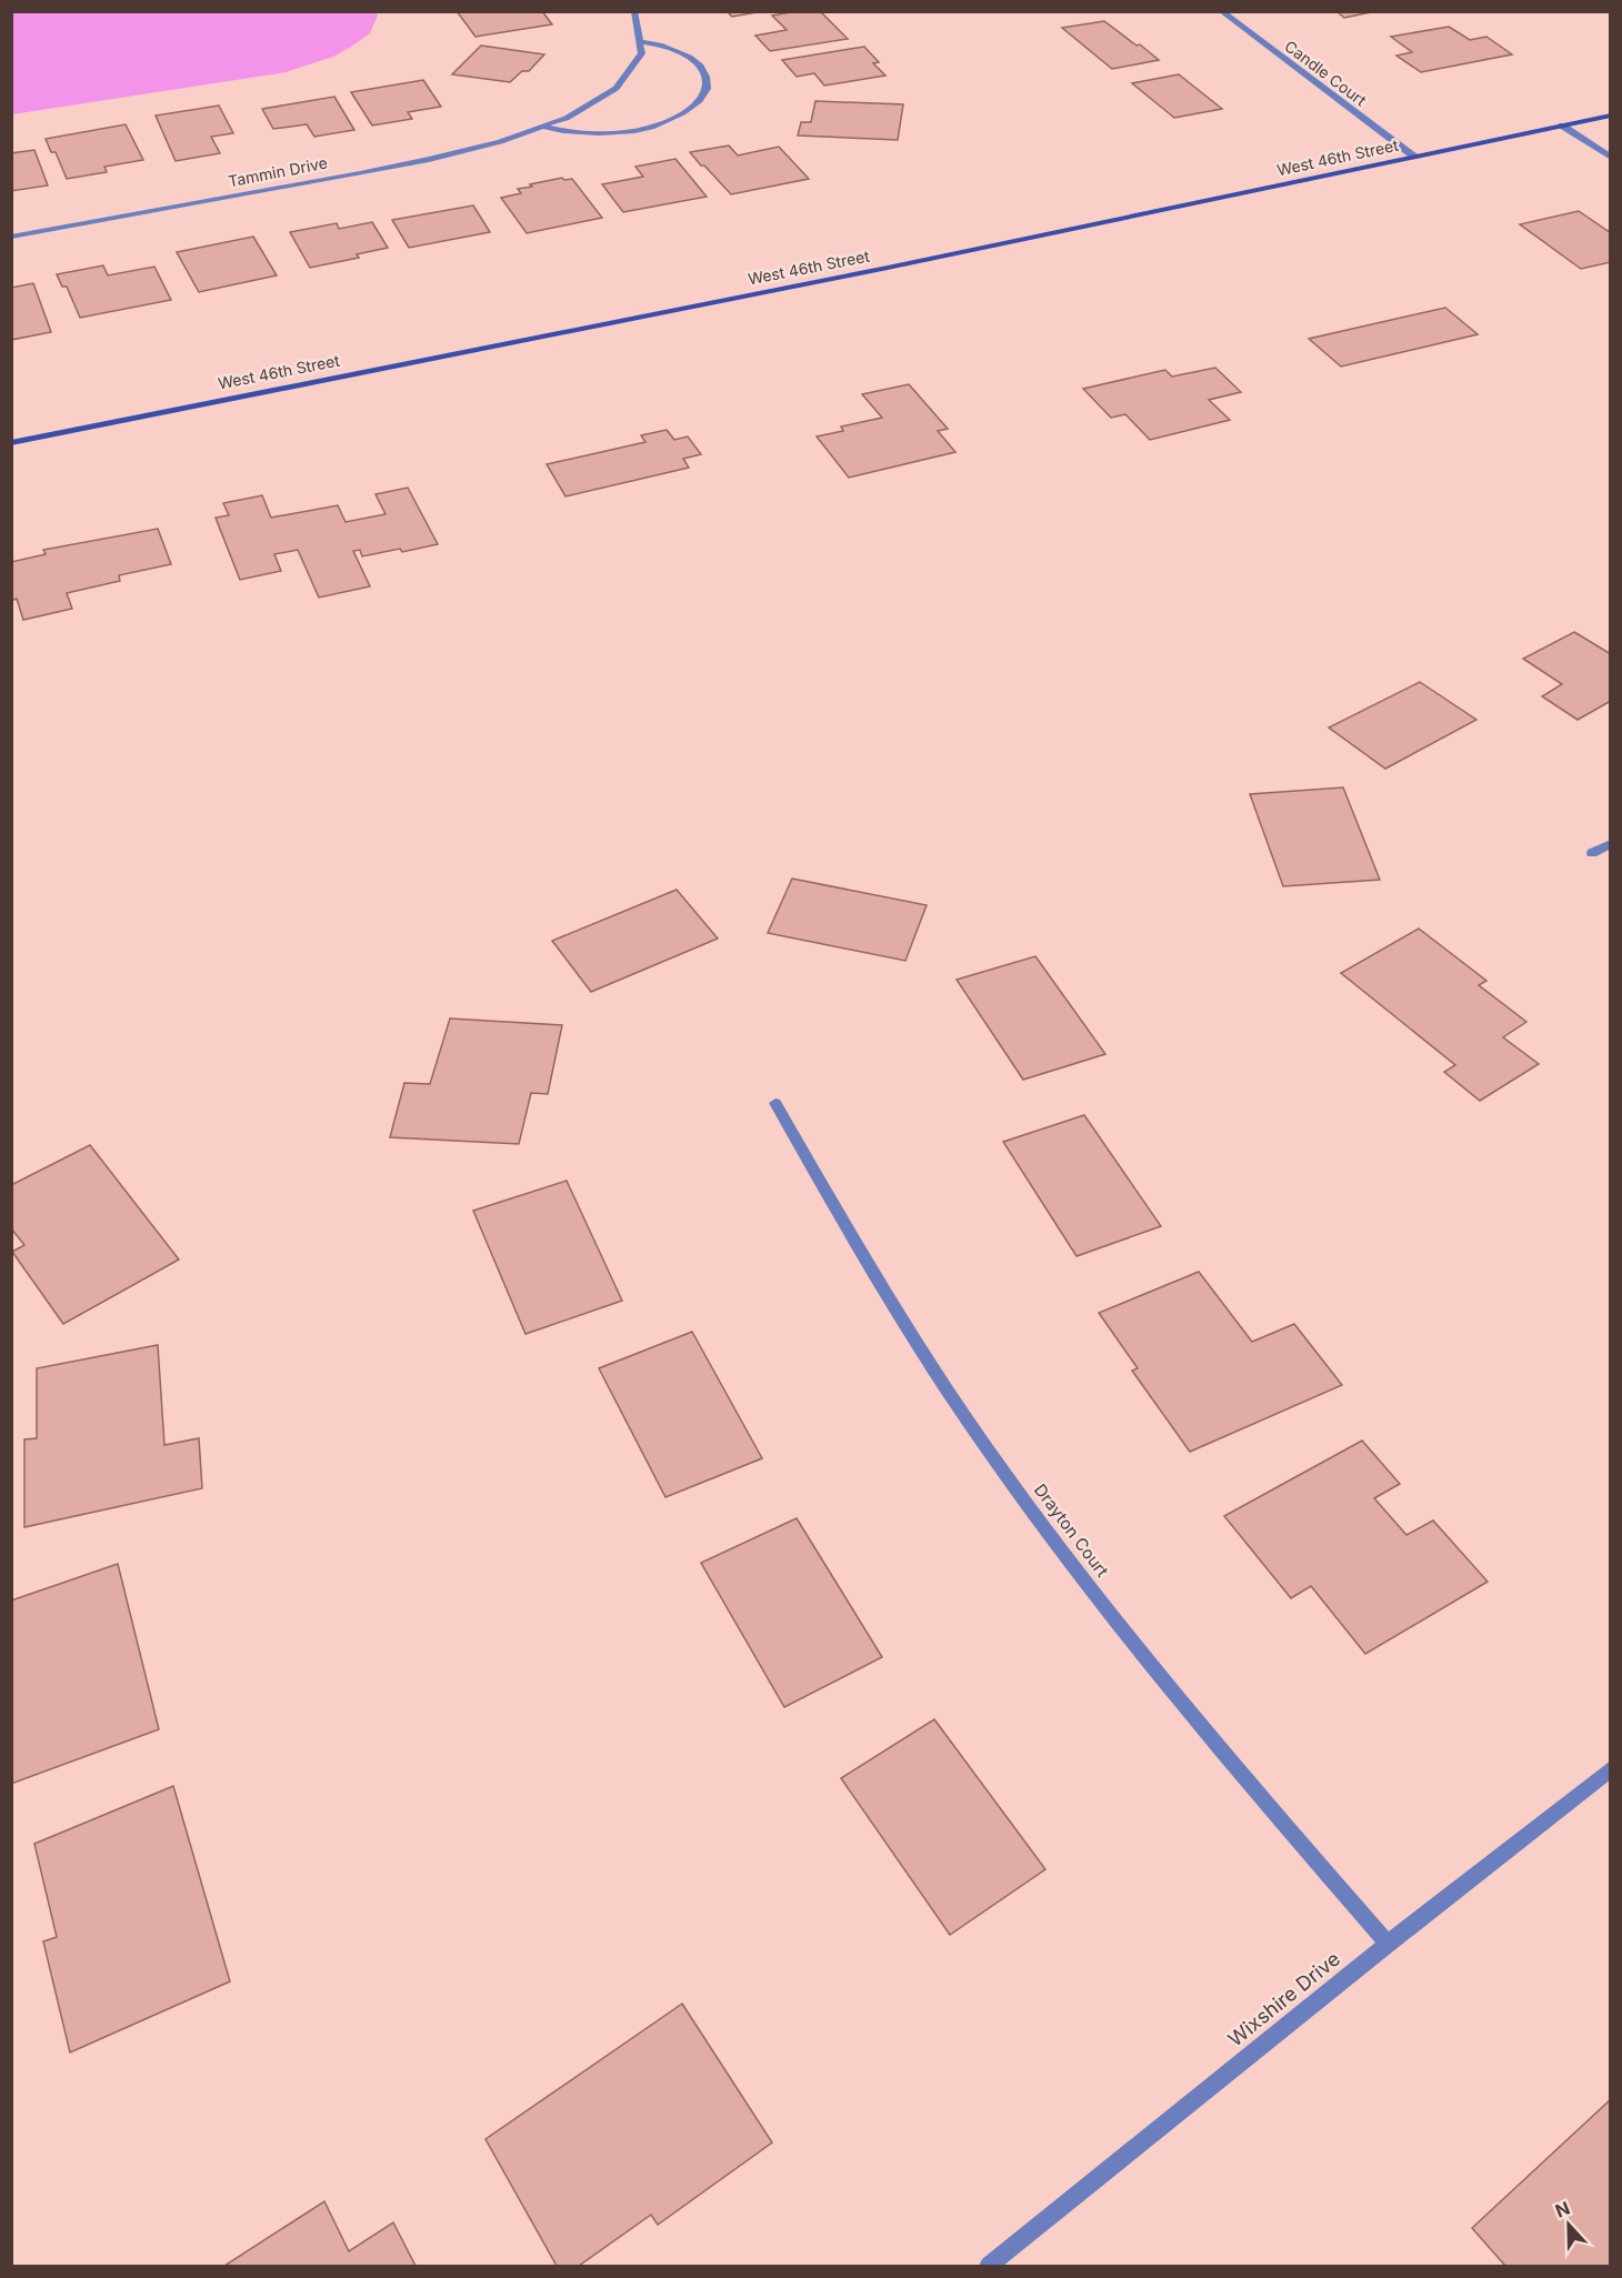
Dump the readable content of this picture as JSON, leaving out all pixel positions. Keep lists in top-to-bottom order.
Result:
{
  "streets": {
    "street": [
      "Candle Court",
      "West 46th Street",
      "Tammin Drive",
      "Drayton Court",
      "Wixshire Drive"
    ]
  },
  "crossings": [
    ["Candle Court", "West 46th Street"],
    ["Drayton Court", "Wixshire Drive"]
  ],
  "north": "top"
}
